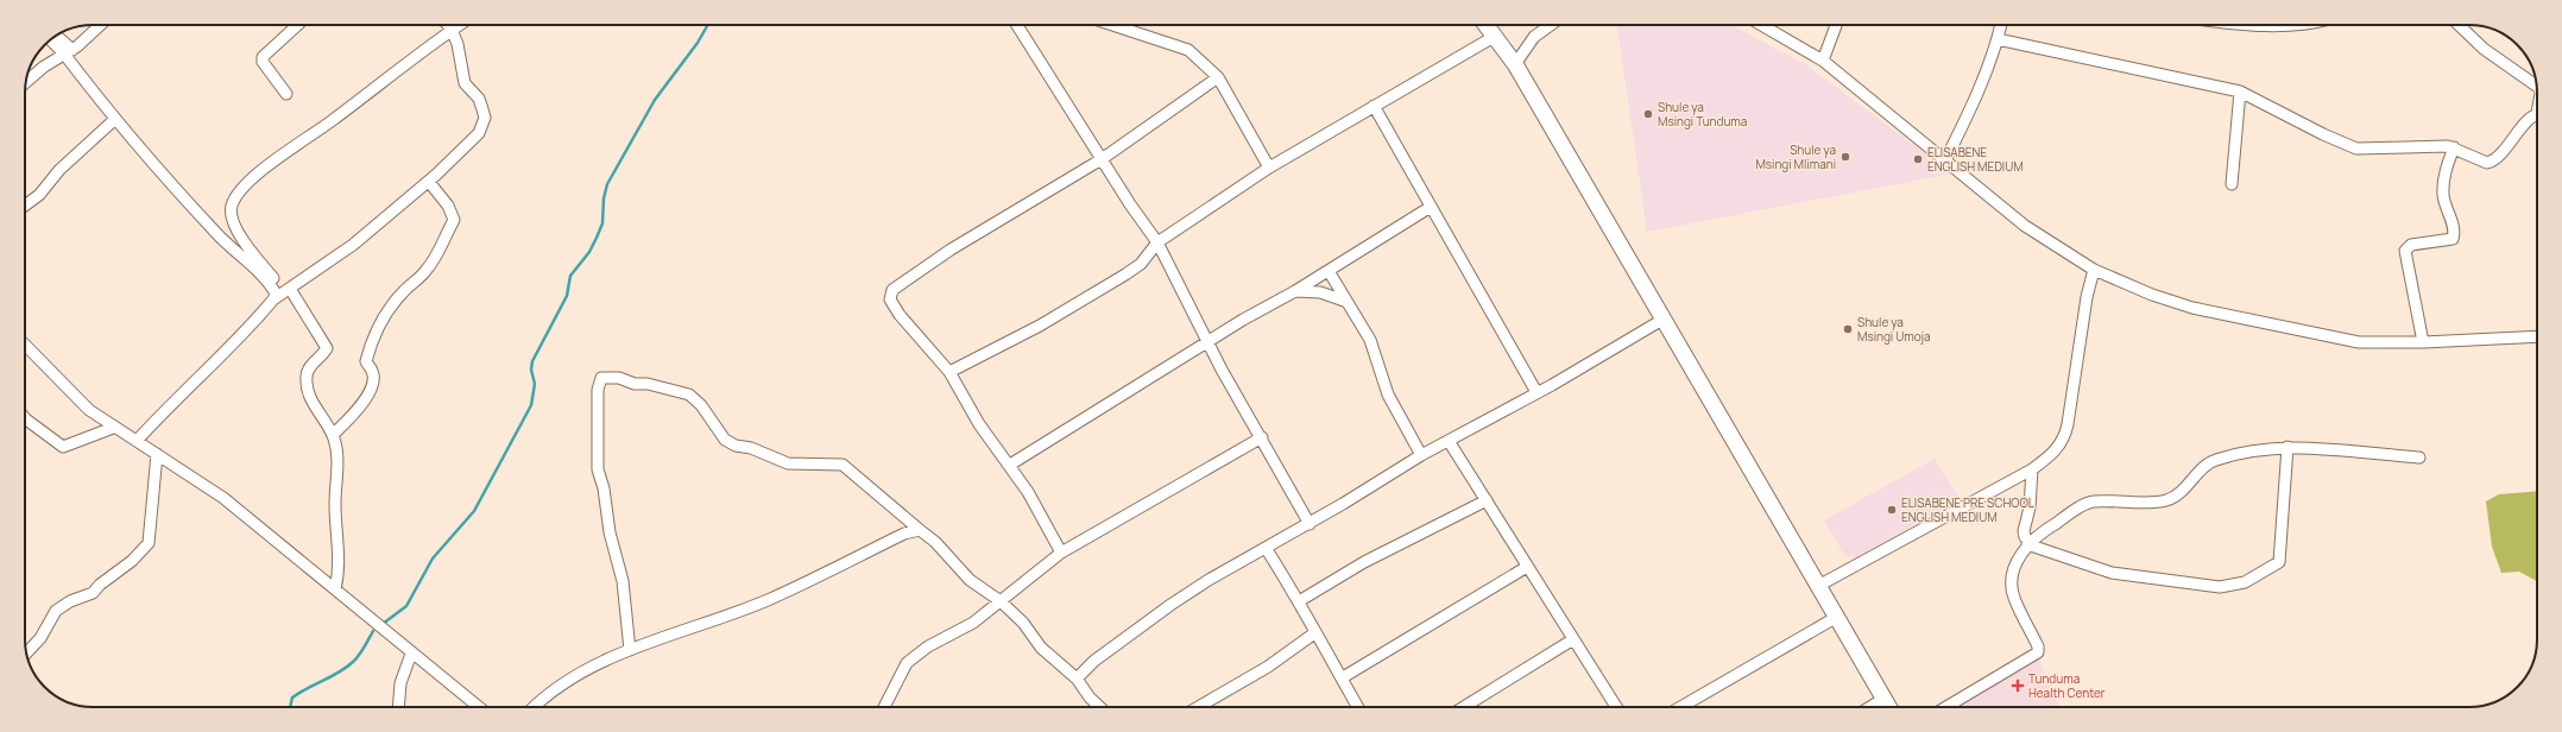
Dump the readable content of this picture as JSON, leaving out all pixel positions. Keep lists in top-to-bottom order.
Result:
{
  "places": {
    "other": [
      "Shule ya Msingi Tunduma",
      "Shule ya Msingi Mlimani",
      "ELISABENE ENGLISH MEDIUM",
      "Shule ya Msingi Umoja",
      "ELISABENE PRE SCHOOL ENGLISH MEDIUM"
    ],
    "health": ["Tunduma Health Center"]
  }
}
